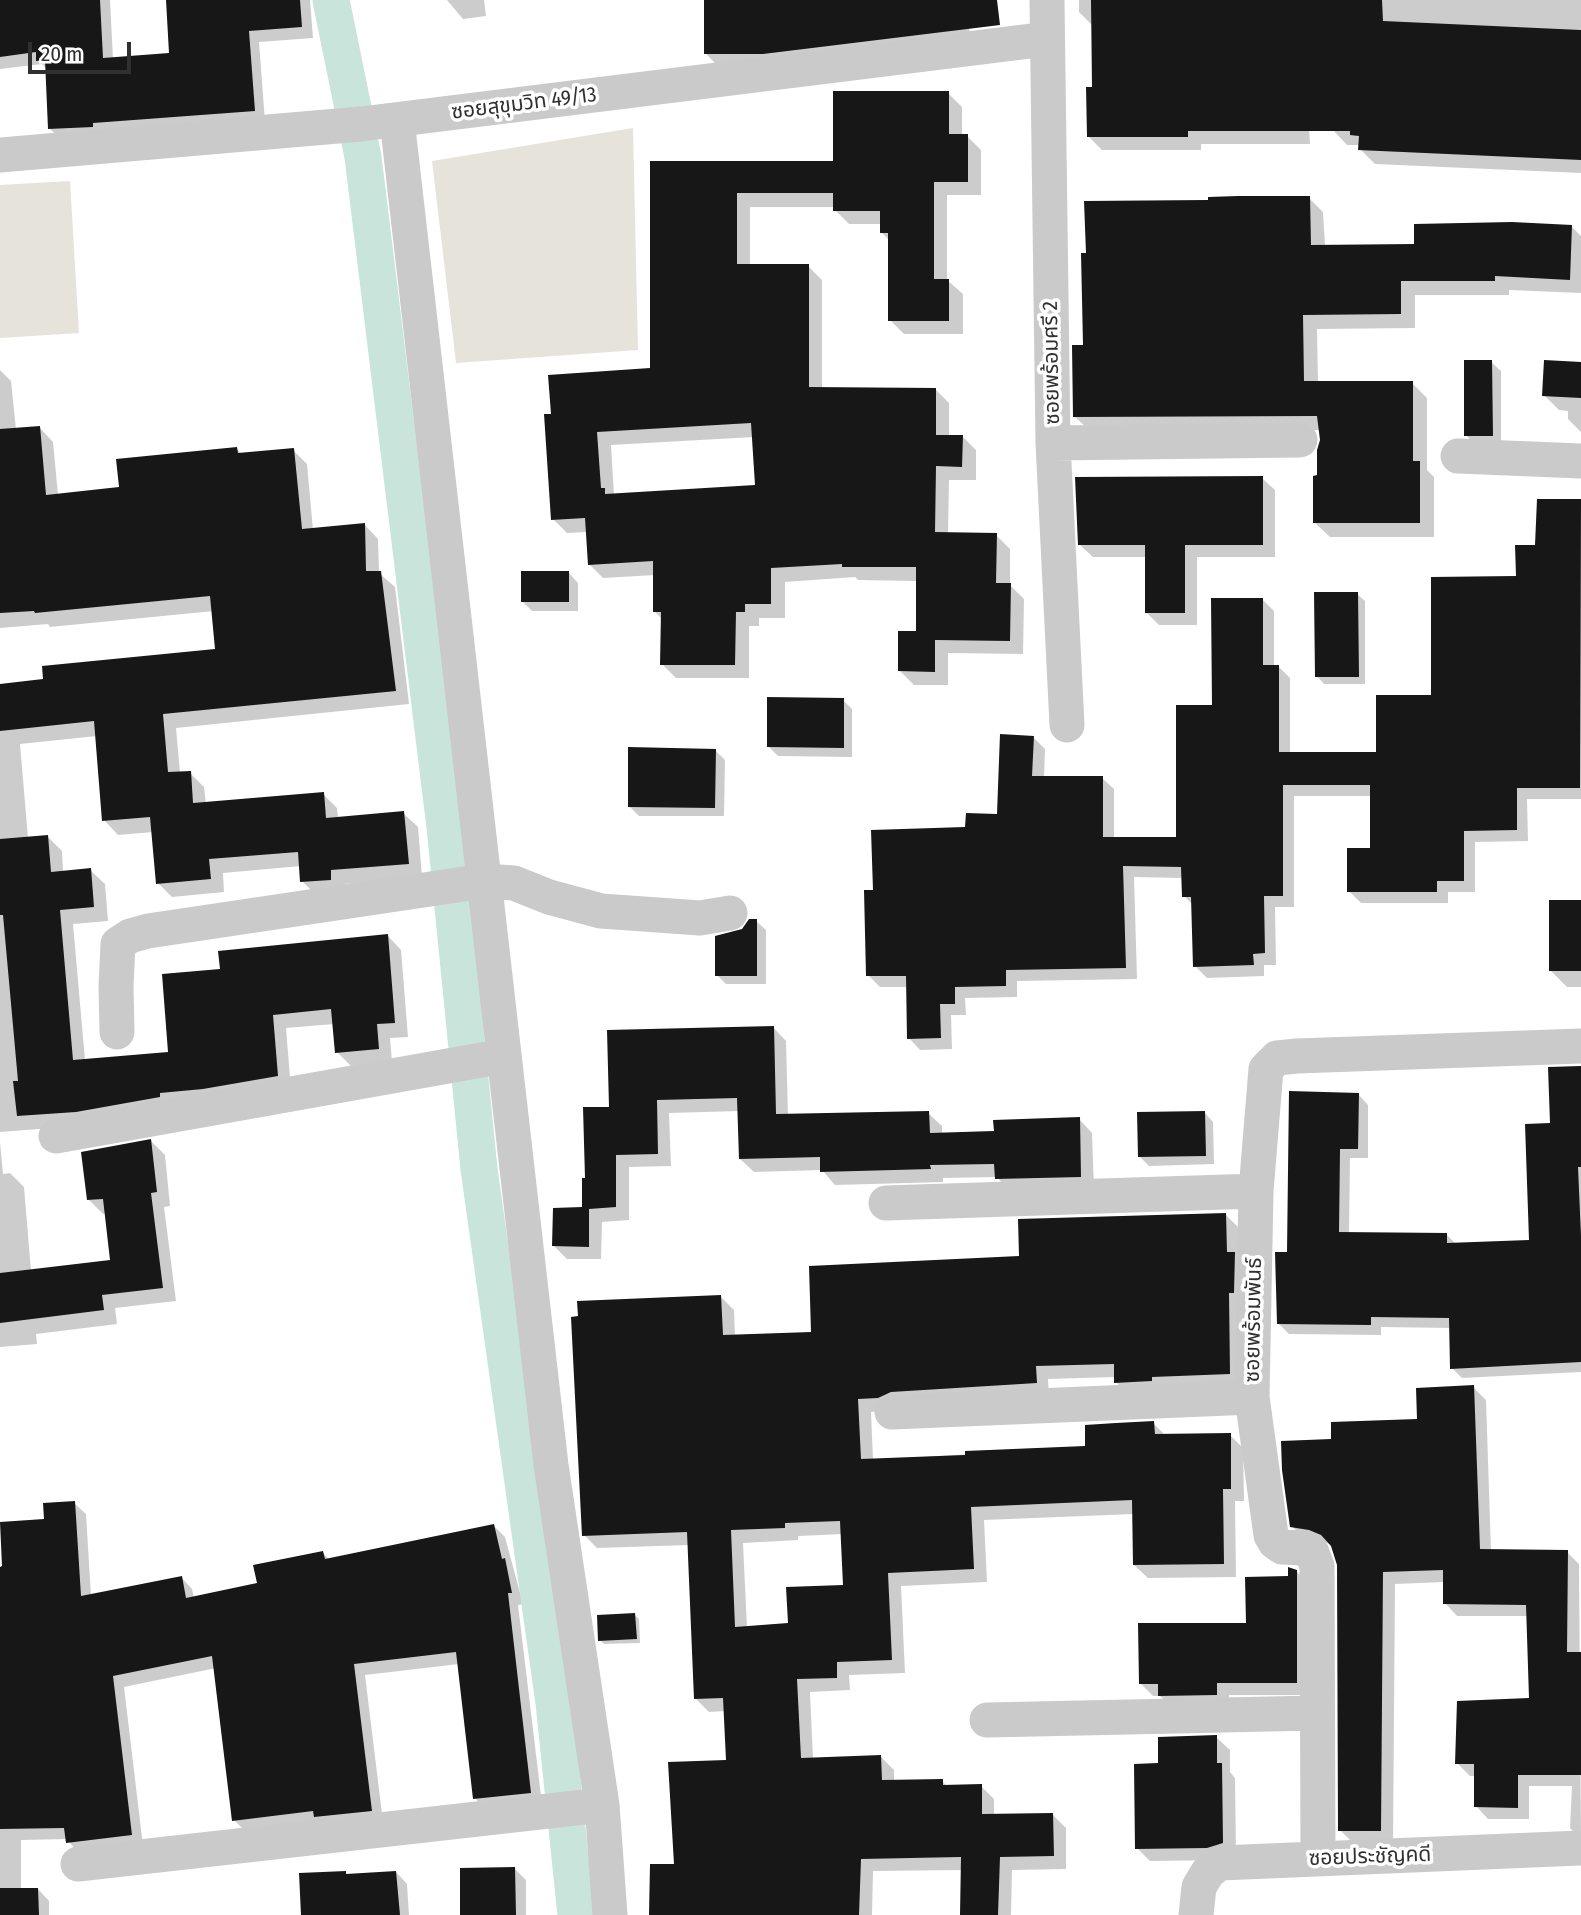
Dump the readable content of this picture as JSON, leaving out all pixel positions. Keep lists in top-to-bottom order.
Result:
{
  "streets": {
    "street": [
      "ซอยสุขุมวิท 49/13",
      "ซอยพร้อมศรี 2",
      "ซอยพร้อมพันธ์",
      "ซอยประชัญคดี"
    ]
  },
  "crossings": [
    ["ซอยสุขุมวิท 49/13", "ซอยพร้อมศรี 2"],
    ["ซอยพร้อมพันธ์", "ซอยประชัญคดี"]
  ],
  "scale_bar": "20 m"
}
